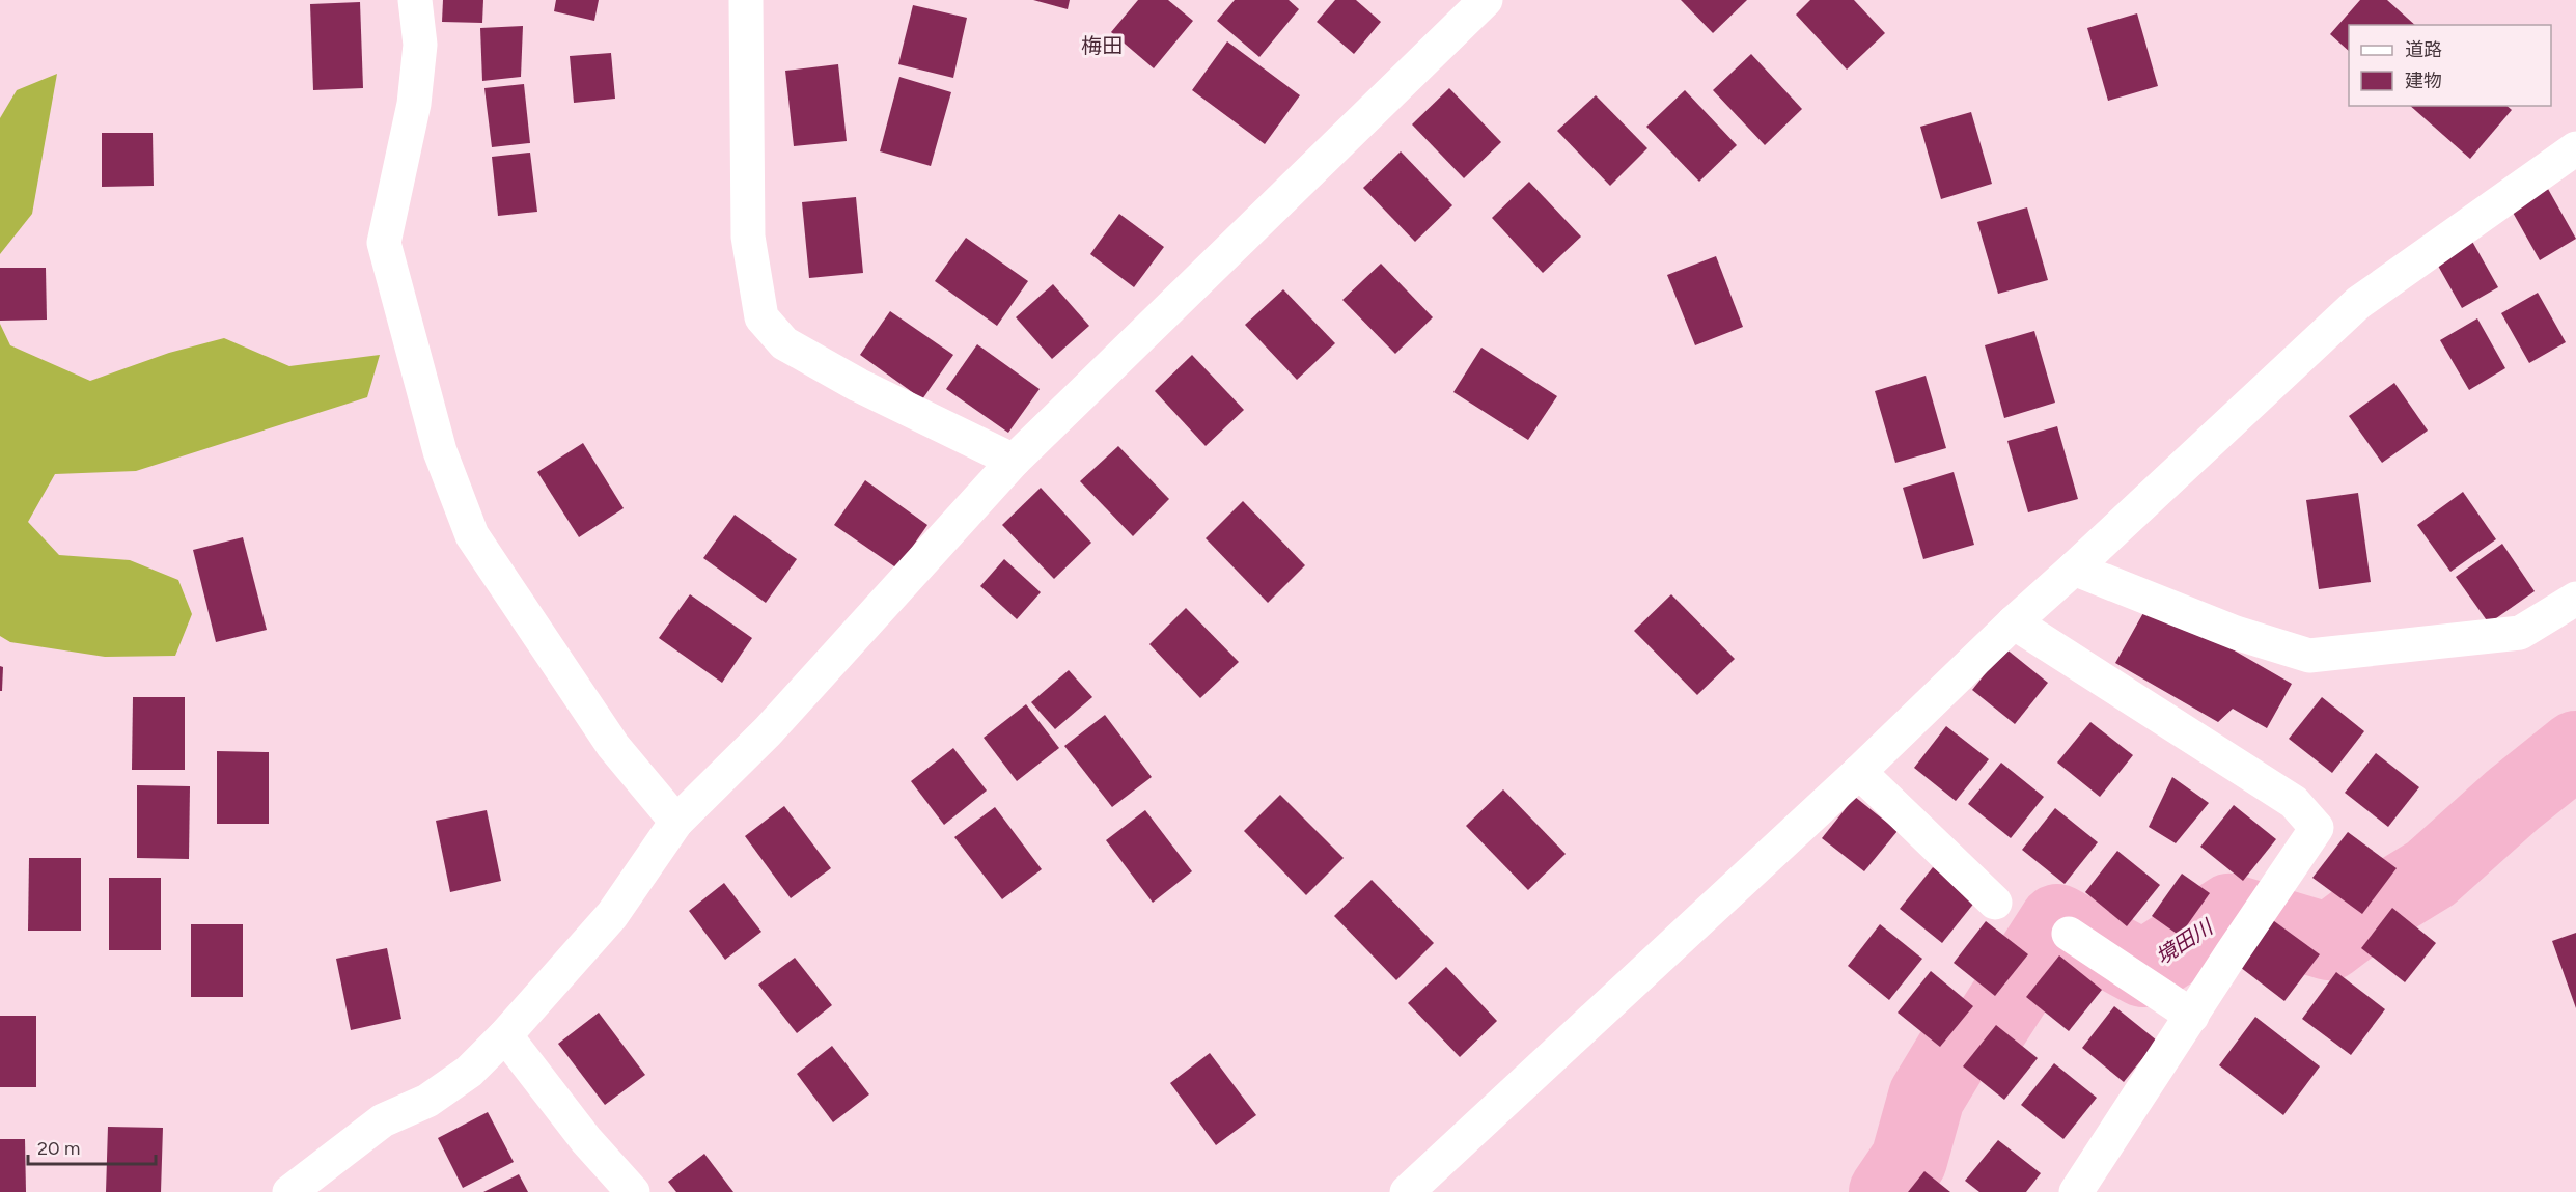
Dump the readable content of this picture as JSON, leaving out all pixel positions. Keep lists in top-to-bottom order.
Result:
{
  "districts": ["梅田"],
  "water": ["境田川"],
  "legend": ["道路", "建物"],
  "scale_bar": "20 m"
}
